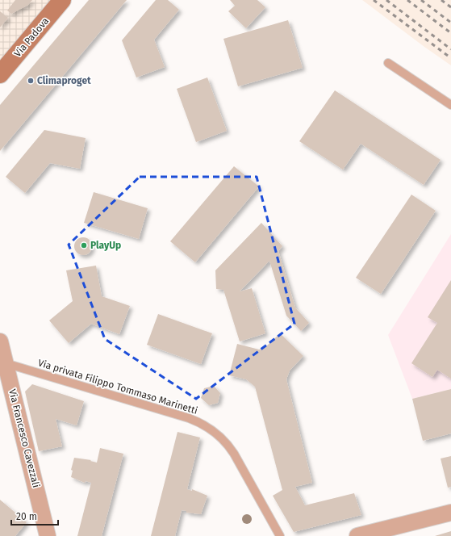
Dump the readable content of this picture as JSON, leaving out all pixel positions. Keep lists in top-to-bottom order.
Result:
{
  "streets": {
    "street": ["Via Padova", "Via Francesco Cavezzali"],
    "lane": ["Via privata Filippo Tommaso Marinetti"]
  },
  "crossings": [
    ["Via privata Filippo Tommaso Marinetti", "Via Francesco Cavezzali"]
  ],
  "places": ["Climaproget", "PlayUp"],
  "scale_bar": "20 m"
}
